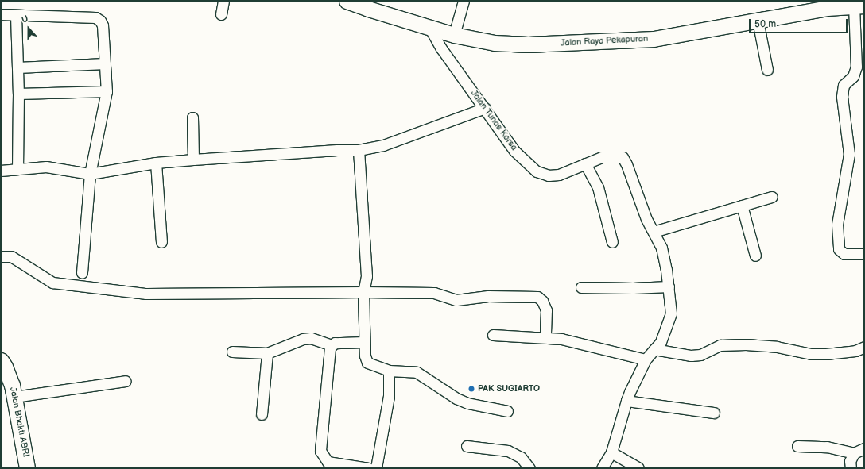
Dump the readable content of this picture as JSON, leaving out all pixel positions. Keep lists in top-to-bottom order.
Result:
{
  "streets": {
    "main road": ["Jalan Raya Pekapuran", "Jalan Bhakti ABRI"],
    "street": ["Jalan Tunas Karsa"]
  },
  "crossings": [
    ["Jalan Raya Pekapuran", "Jalan Tunas Karsa"]
  ],
  "places": ["PAK SUGIARTO"],
  "scale_bar": "50 m",
  "north": "top"
}
